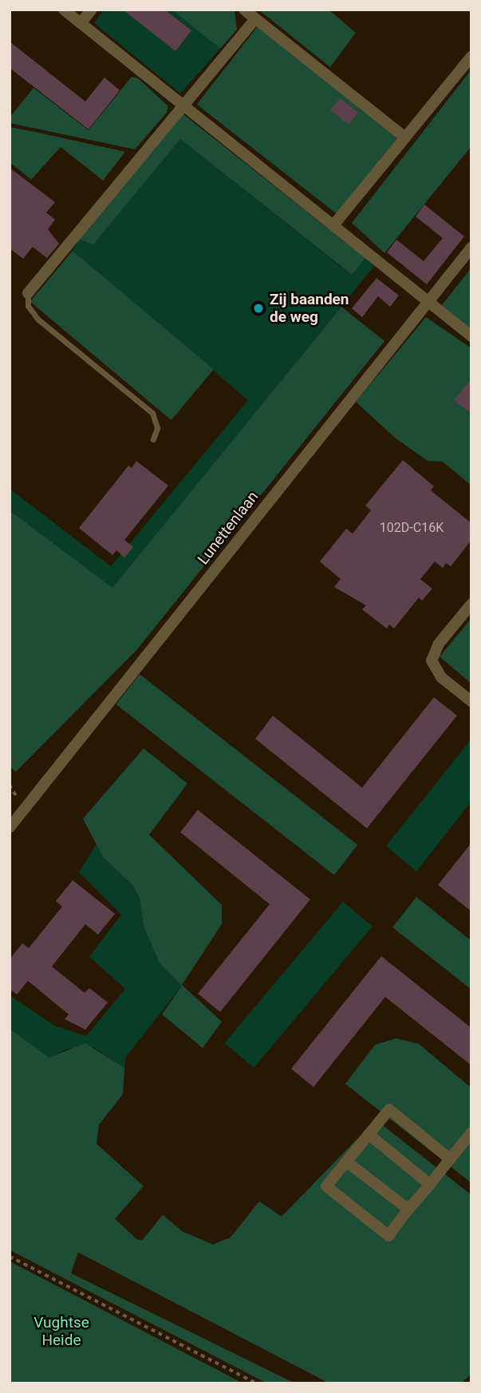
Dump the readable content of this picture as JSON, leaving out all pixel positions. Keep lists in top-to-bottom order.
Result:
{
  "streets": {
    "street": ["Lunettenlaan"]
  },
  "parks": ["Vughtse Heide"],
  "places": ["Zij baanden de weg"],
  "house_numbers": ["102D-C16K"]
}
